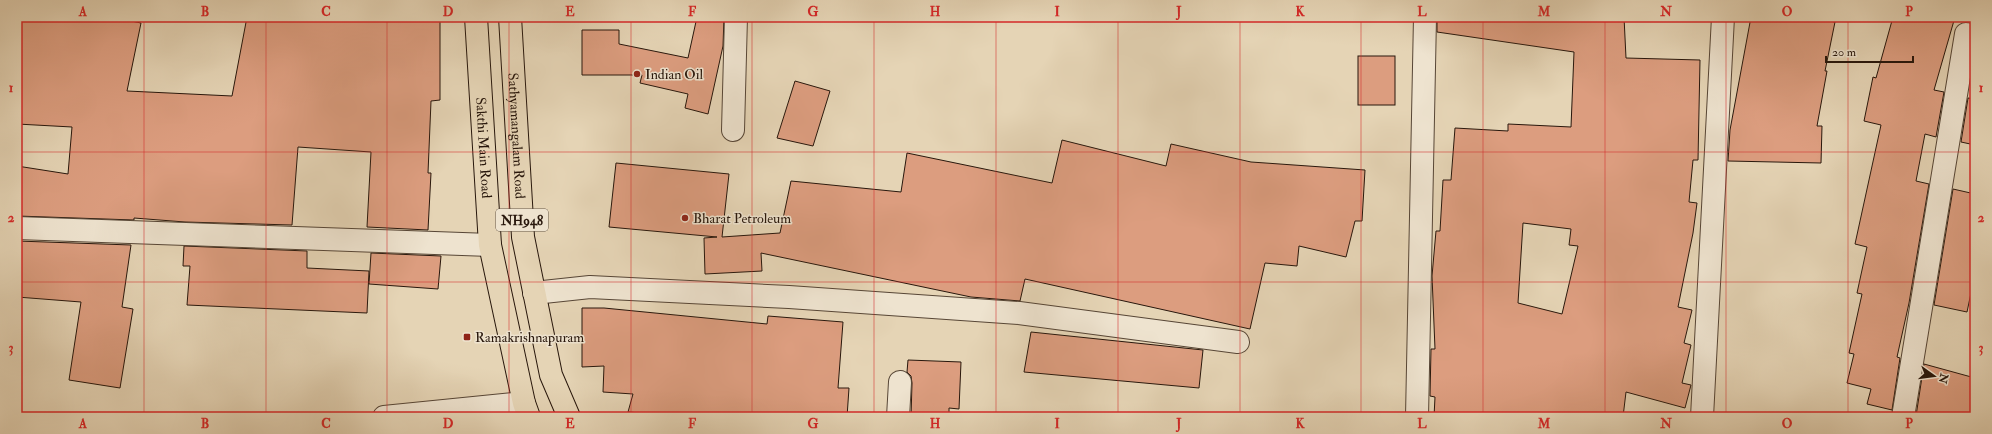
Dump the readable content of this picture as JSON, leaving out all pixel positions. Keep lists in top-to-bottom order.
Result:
{
  "streets": {
    "highway": ["Sathyamangalam Road", "Sakthi Main Road", "NH948"]
  },
  "places": {
    "other": ["Indian Oil", "Bharat Petroleum"],
    "transit": ["Ramakrishnapuram"]
  },
  "scale_bar": "20 m",
  "north": "right",
  "grid": {
    "columns": [
      "A",
      "B",
      "C",
      "D",
      "E",
      "F",
      "G",
      "H",
      "I",
      "J",
      "K",
      "L",
      "M",
      "N",
      "O",
      "P"
    ],
    "rows": ["1", "2", "3"]
  }
}
